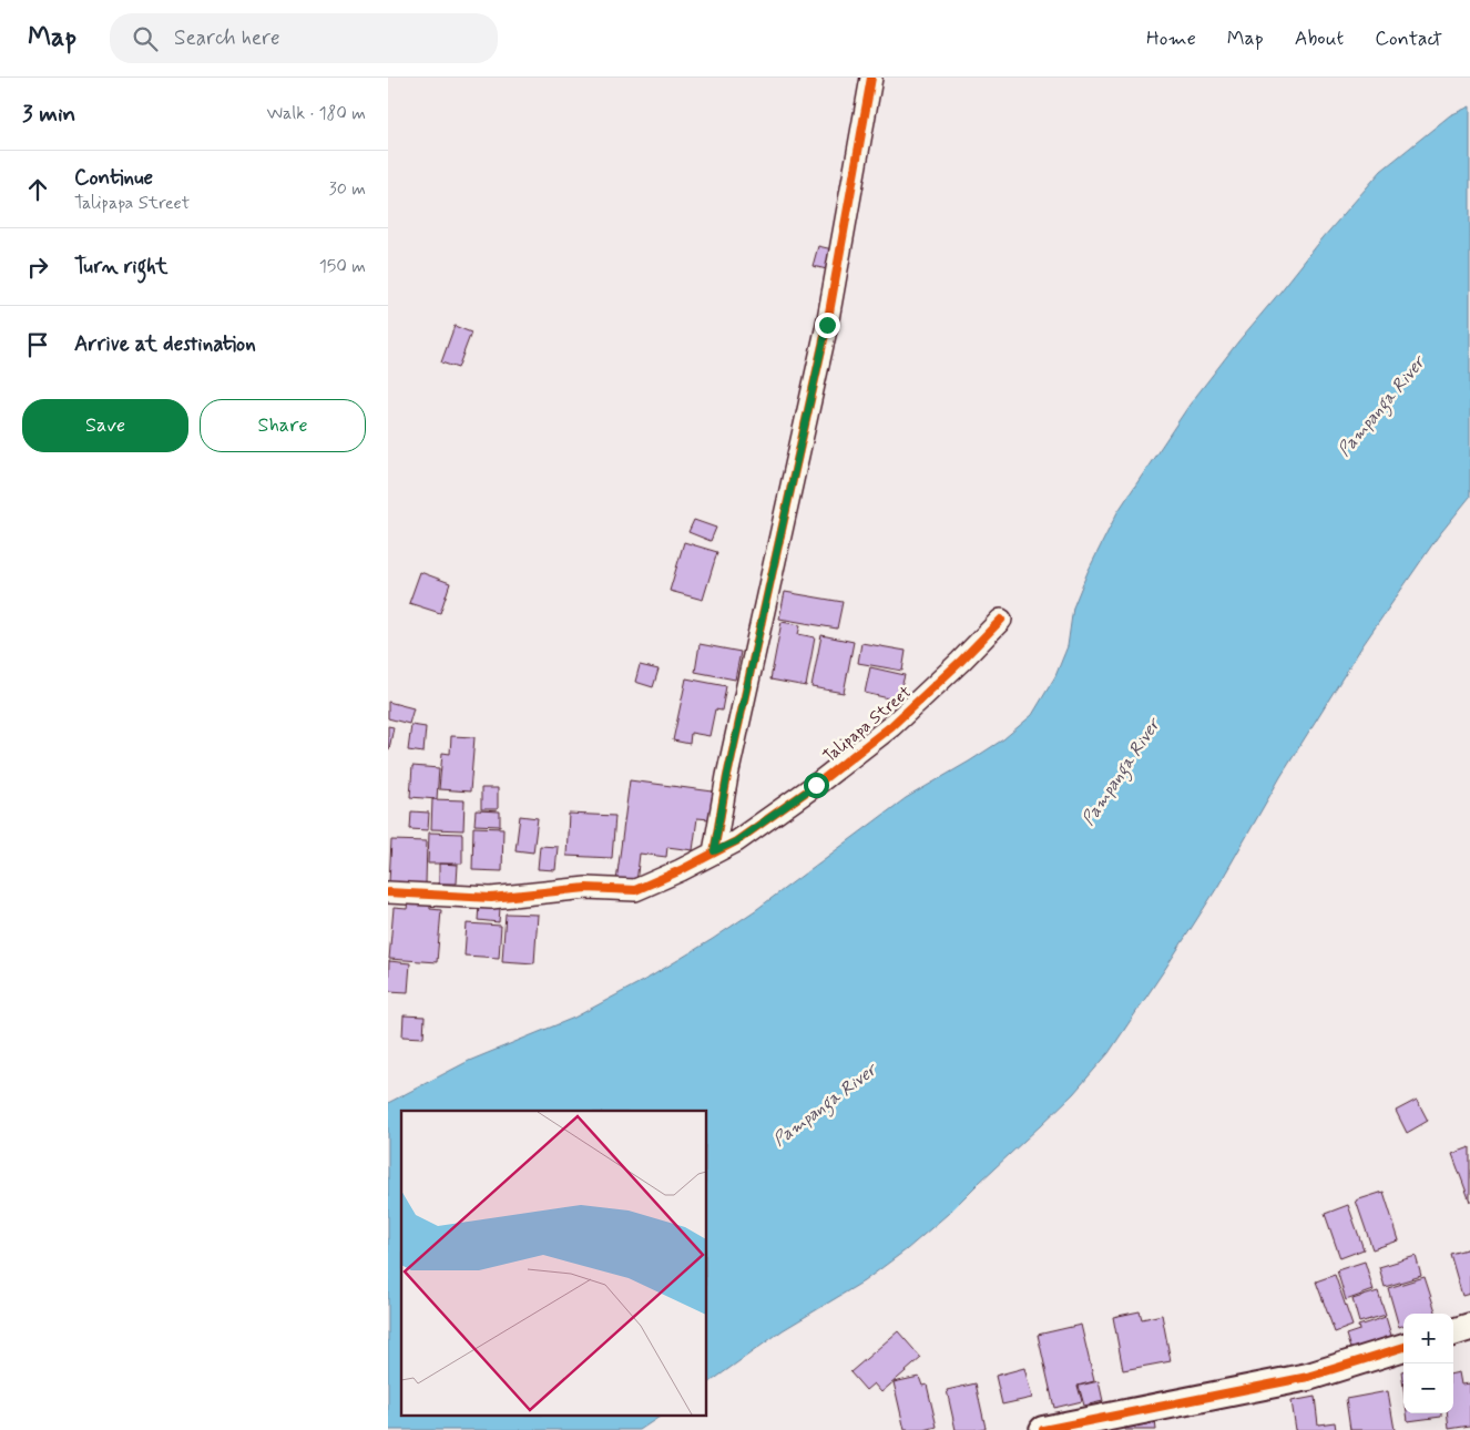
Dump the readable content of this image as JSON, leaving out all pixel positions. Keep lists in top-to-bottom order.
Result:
{
  "streets": {
    "street": ["Talipapa Street"]
  },
  "water": ["Pampanga River"],
  "page": {
    "header": "Map",
    "search": "Search here",
    "nav": [
      "Home",
      "Map",
      "About",
      "Contact"
    ],
    "heading": ["3 min", "Walk · 180 m"],
    "list": [
      ["Continue", "Talipapa Street", "30 m"],
      ["Turn right", "150 m"],
      "Arrive at destination"
    ],
    "buttons": ["Save", "Share"],
    "map_buttons": ["+", "−"]
  }
}
